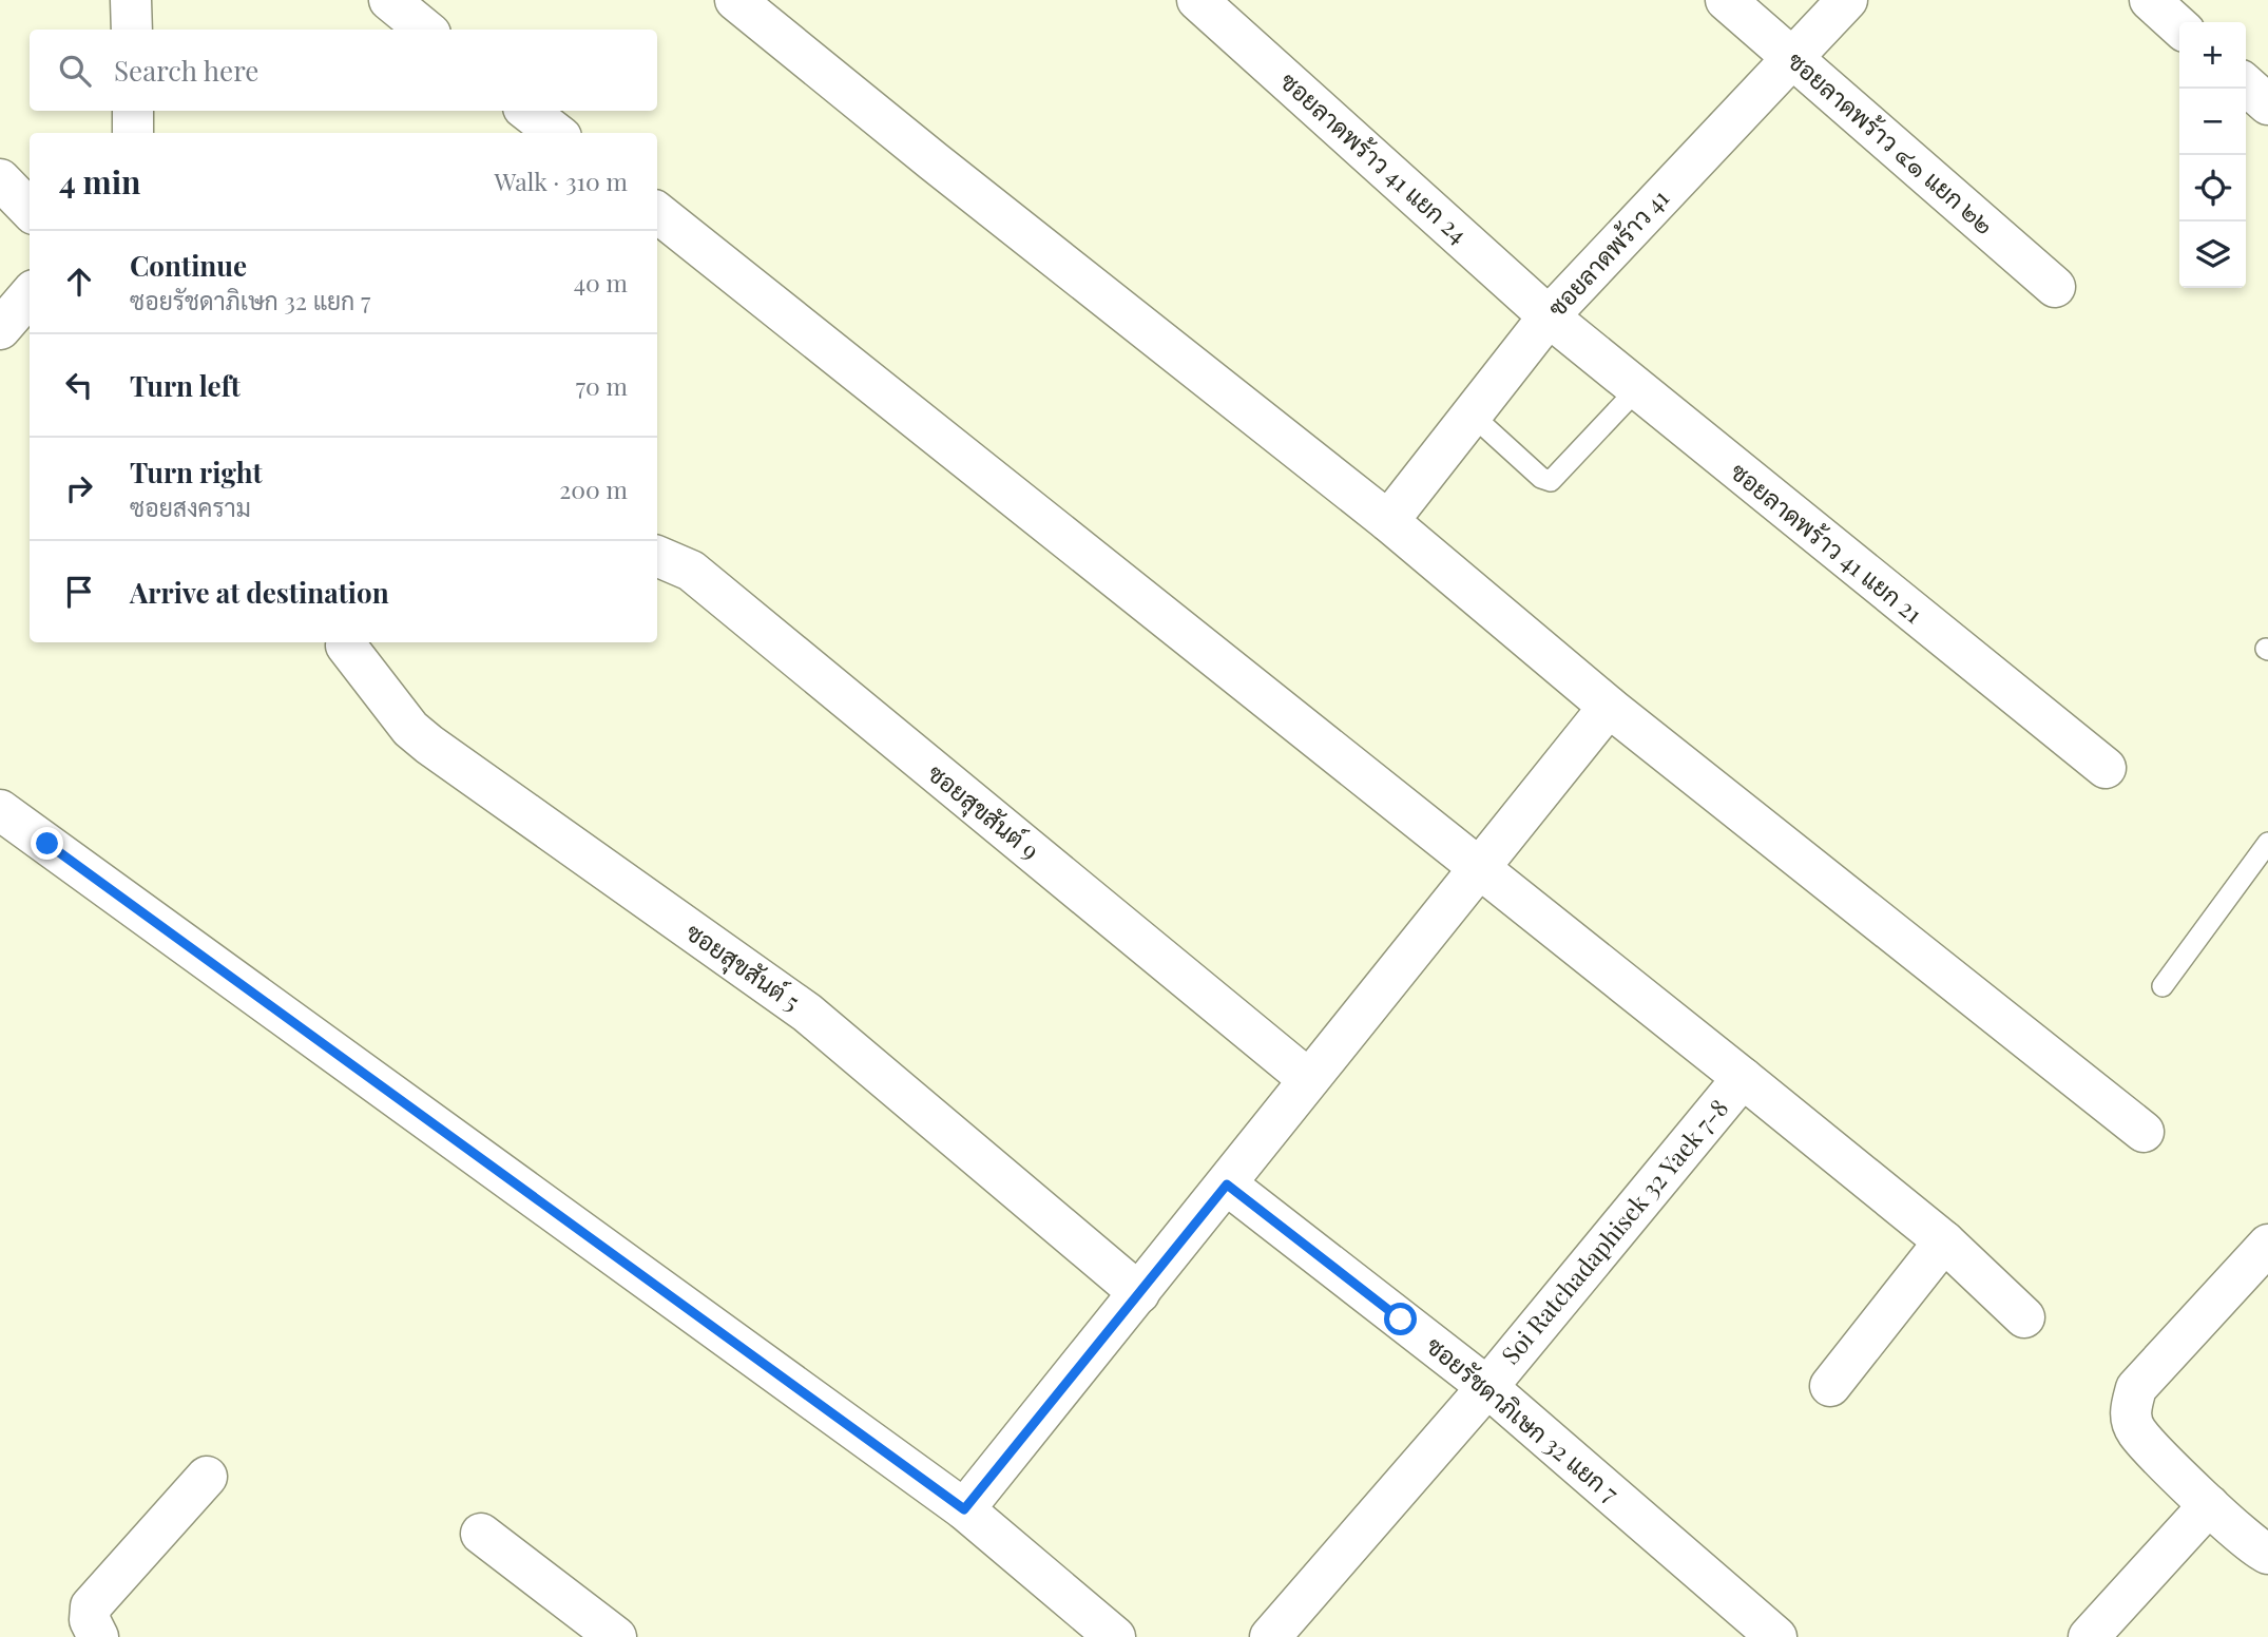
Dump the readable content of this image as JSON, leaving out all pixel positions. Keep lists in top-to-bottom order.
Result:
{
  "streets": {
    "street": [
      "ซอยลาดพร้าว ๔๑ แยก ๒๒",
      "ซอยลาดพร้าว 41 แยก 24",
      "ซอยลาดพร้าว 41",
      "ซอยลาดพร้าว 41 แยก 21",
      "ซอยสุขสันต์ 9",
      "ซอยสุขสันต์ 5",
      "Soi Ratchadaphisek 32 Yaek 7-8",
      "ซอยรัชดาภิเษก 32 แยก 7"
    ]
  },
  "crossings": [
    ["ซอยลาดพร้าว ๔๑ แยก ๒๒", "ซอยลาดพร้าว 41"],
    ["ซอยลาดพร้าว 41 แยก 24", "ซอยลาดพร้าว 41"],
    ["ซอยลาดพร้าว 41 แยก 24", "ซอยลาดพร้าว 41 แยก 21"],
    ["ซอยลาดพร้าว 41", "ซอยลาดพร้าว 41 แยก 21"],
    ["Soi Ratchadaphisek 32 Yaek 7-8", "ซอยรัชดาภิเษก 32 แยก 7"]
  ],
  "page": {
    "map_buttons": ["+", "−"],
    "search": "Search here",
    "heading": ["4 min", "Walk · 310 m"],
    "list": [
      ["Continue", "ซอยรัชดาภิเษก 32 แยก 7", "40 m"],
      ["Turn left", "70 m"],
      ["Turn right", "ซอยสงคราม", "200 m"],
      "Arrive at destination"
    ]
  }
}
